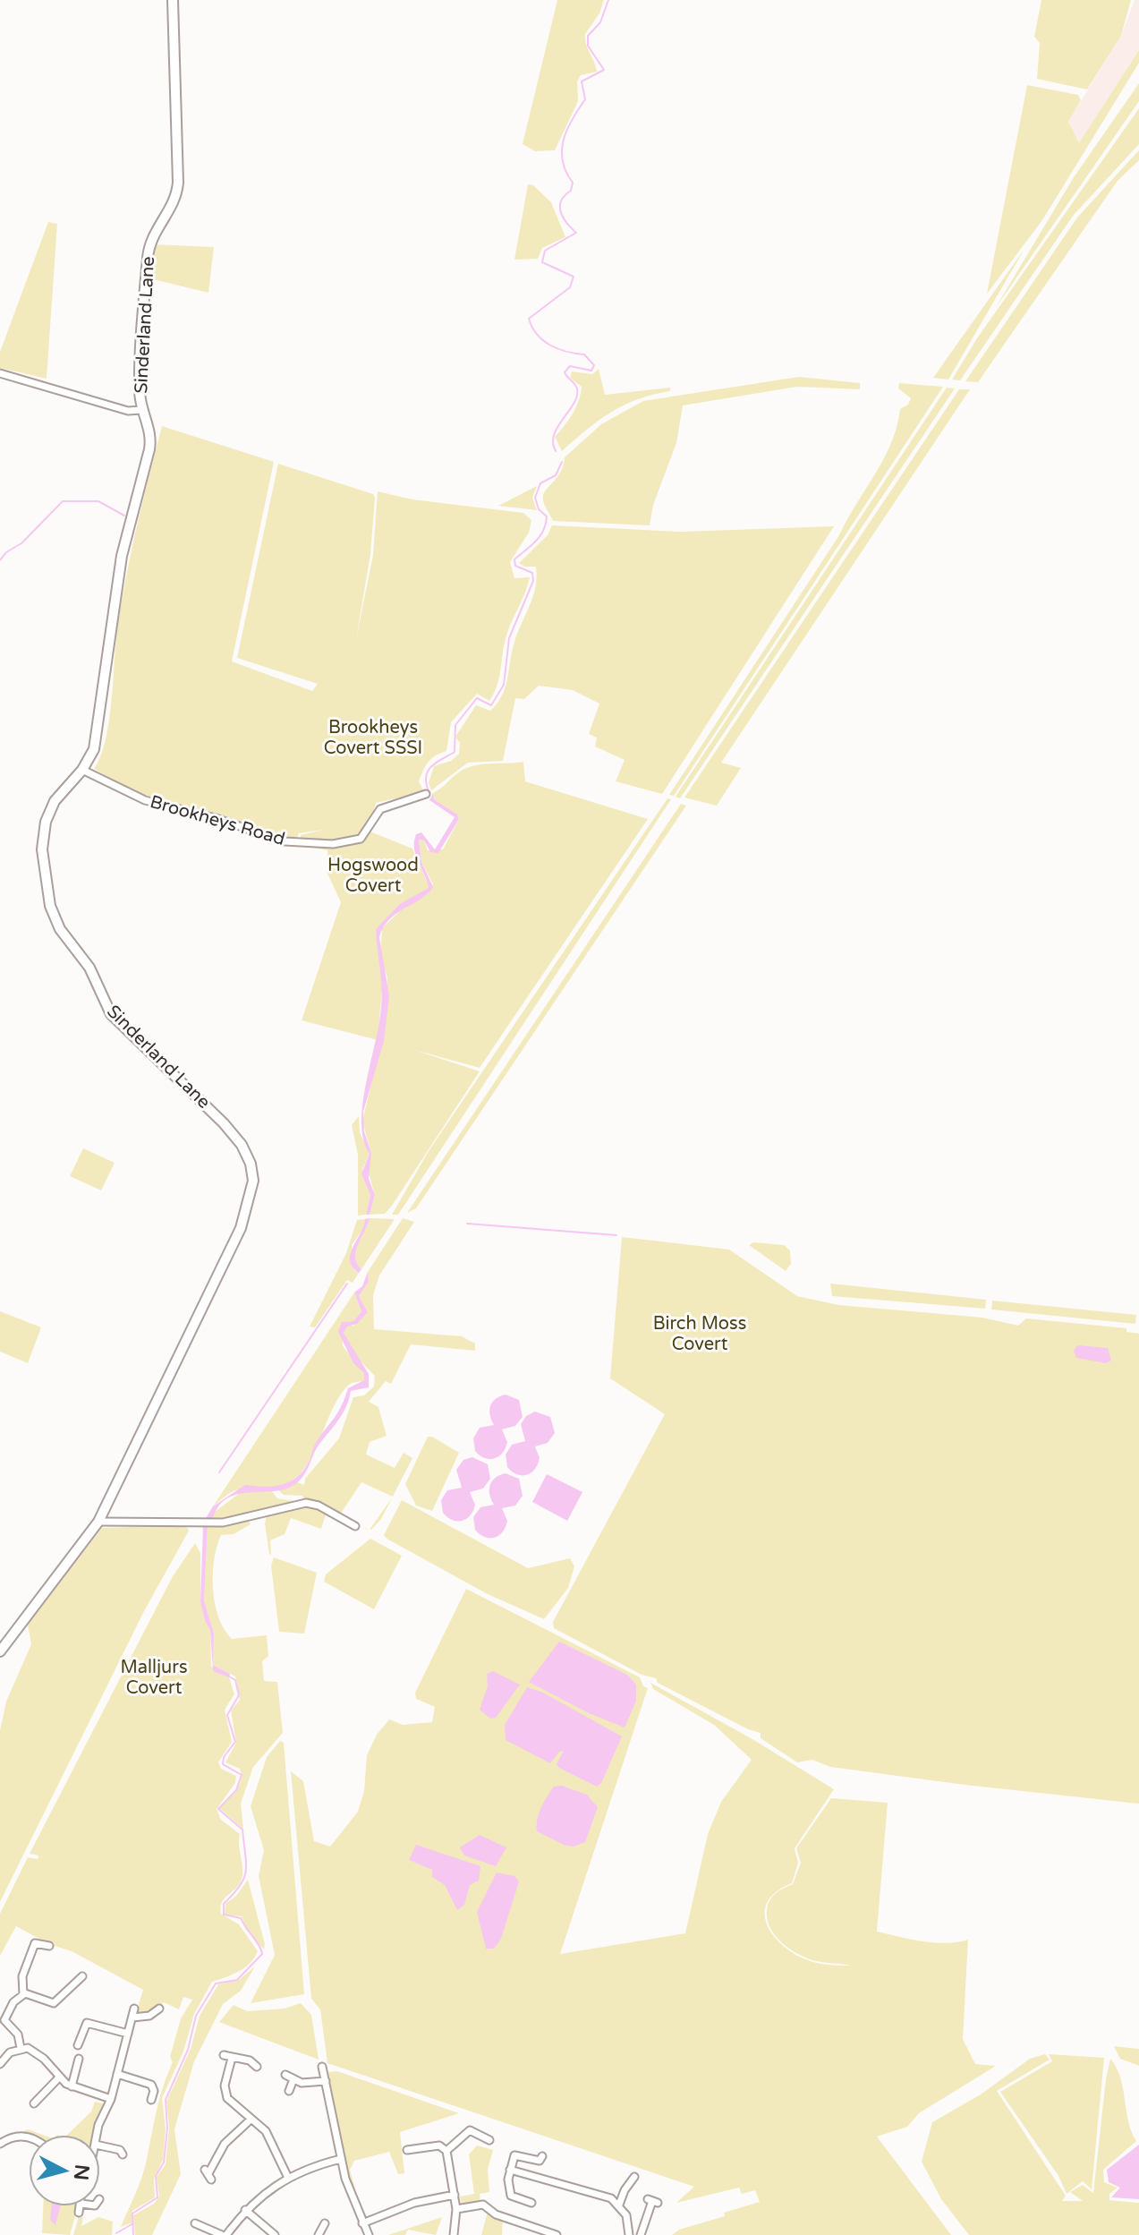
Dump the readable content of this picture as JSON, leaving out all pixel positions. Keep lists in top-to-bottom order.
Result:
{
  "streets": {
    "street": ["Sinderland Lane", "Brookheys Road"]
  },
  "crossings": [
    ["Sinderland Lane", "Brookheys Road"]
  ],
  "parks": [
    "Brookheys Covert SSSI",
    "Hogswood Covert",
    "Birch Moss Covert",
    "Malljurs Covert"
  ],
  "north": "right"
}
